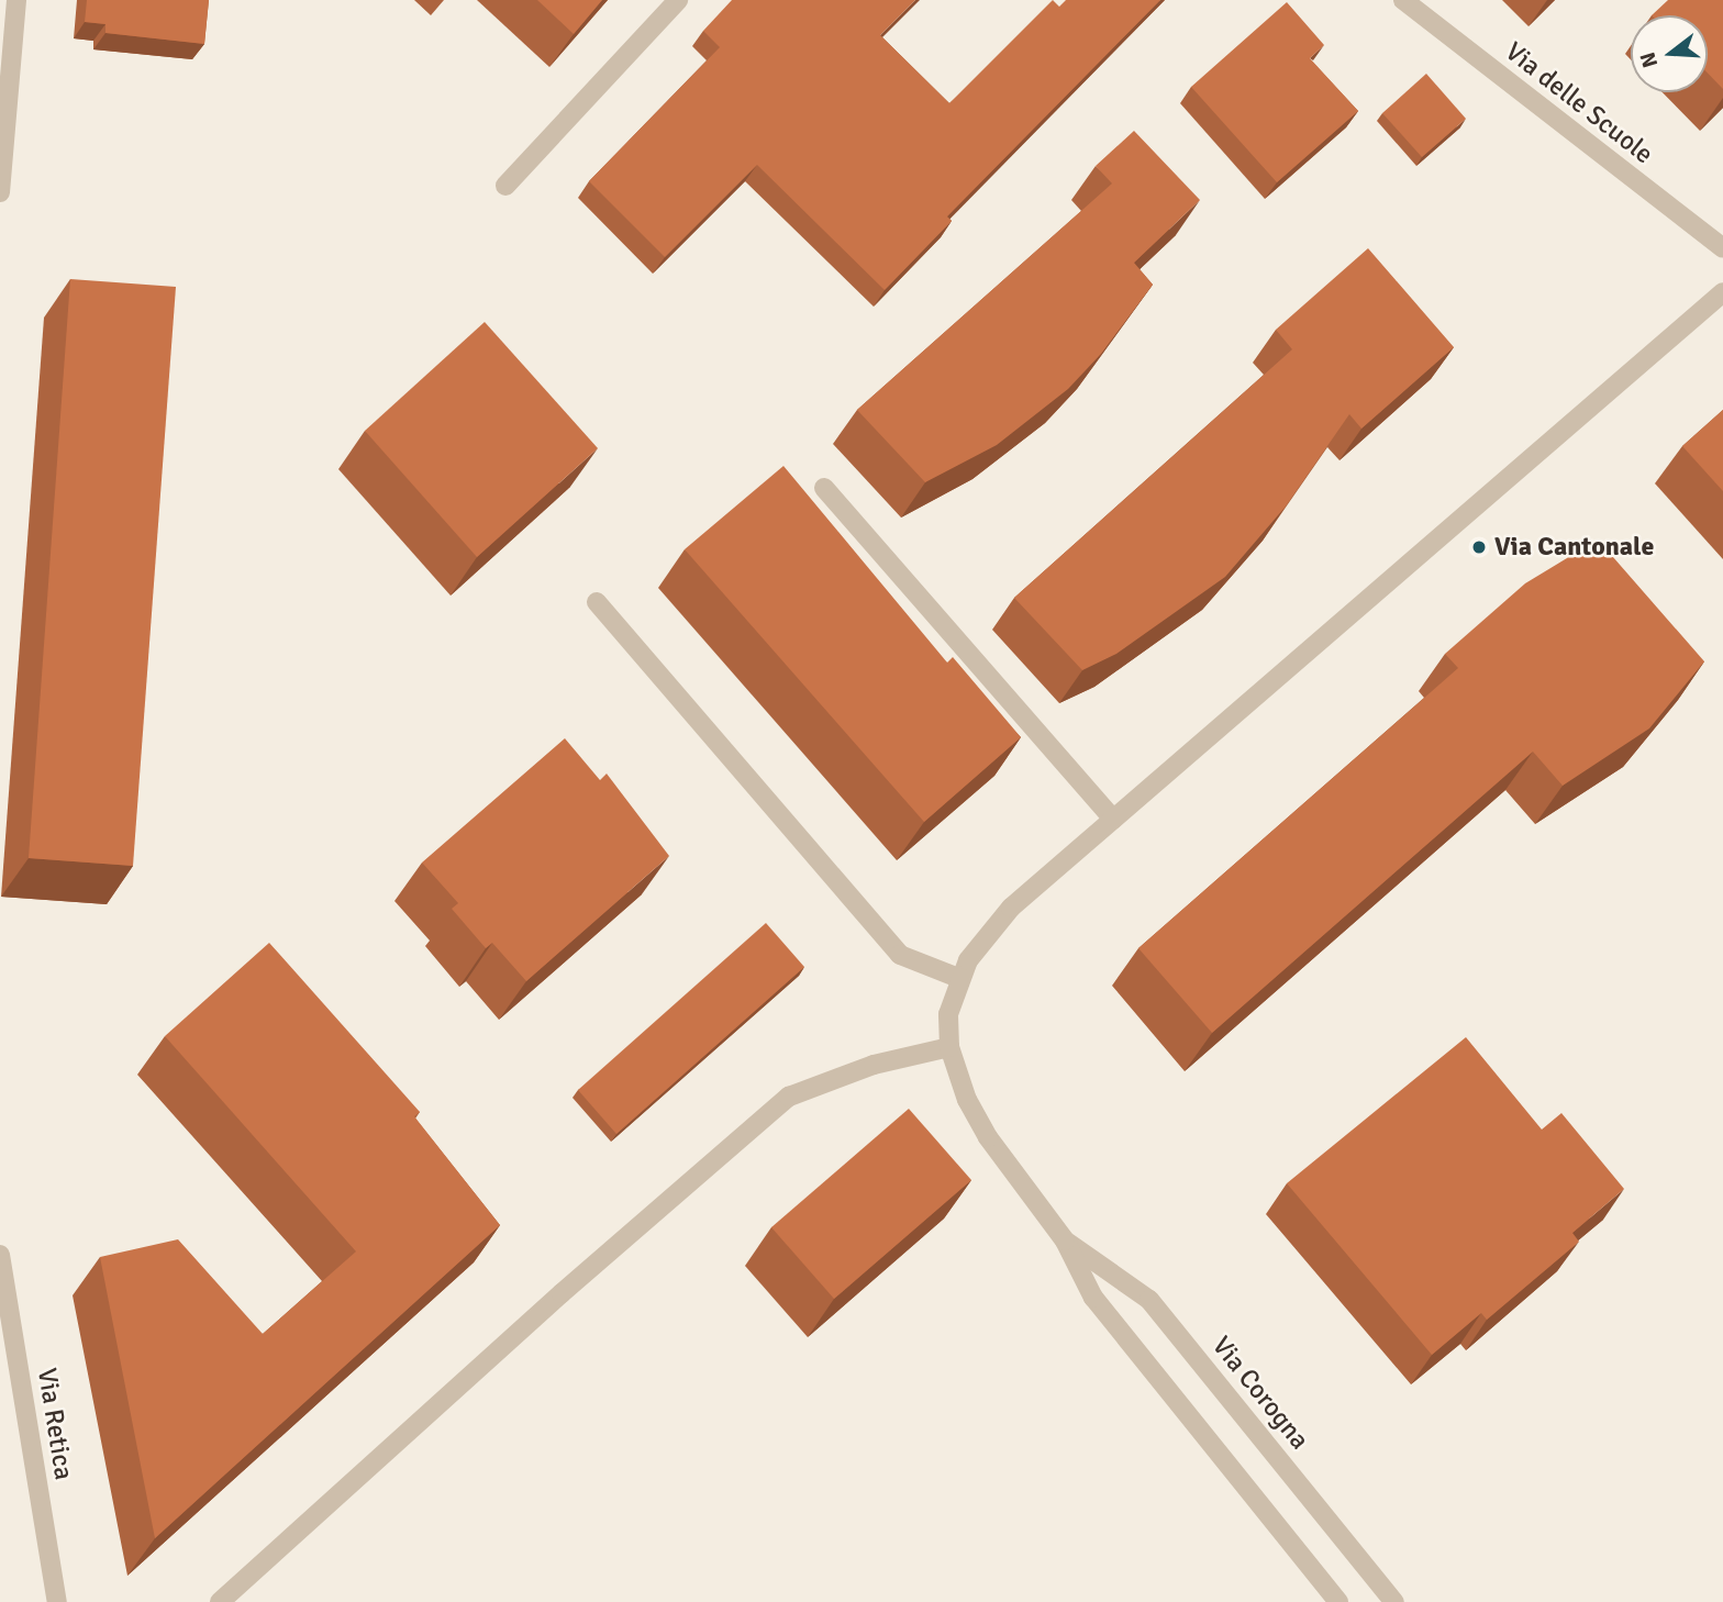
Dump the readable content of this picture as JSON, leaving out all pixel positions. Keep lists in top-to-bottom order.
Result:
{
  "streets": {
    "street": ["Via delle Scuole", "Via Corogna", "Via Retica"]
  },
  "places": ["Via Cantonale"],
  "north": "left"
}
